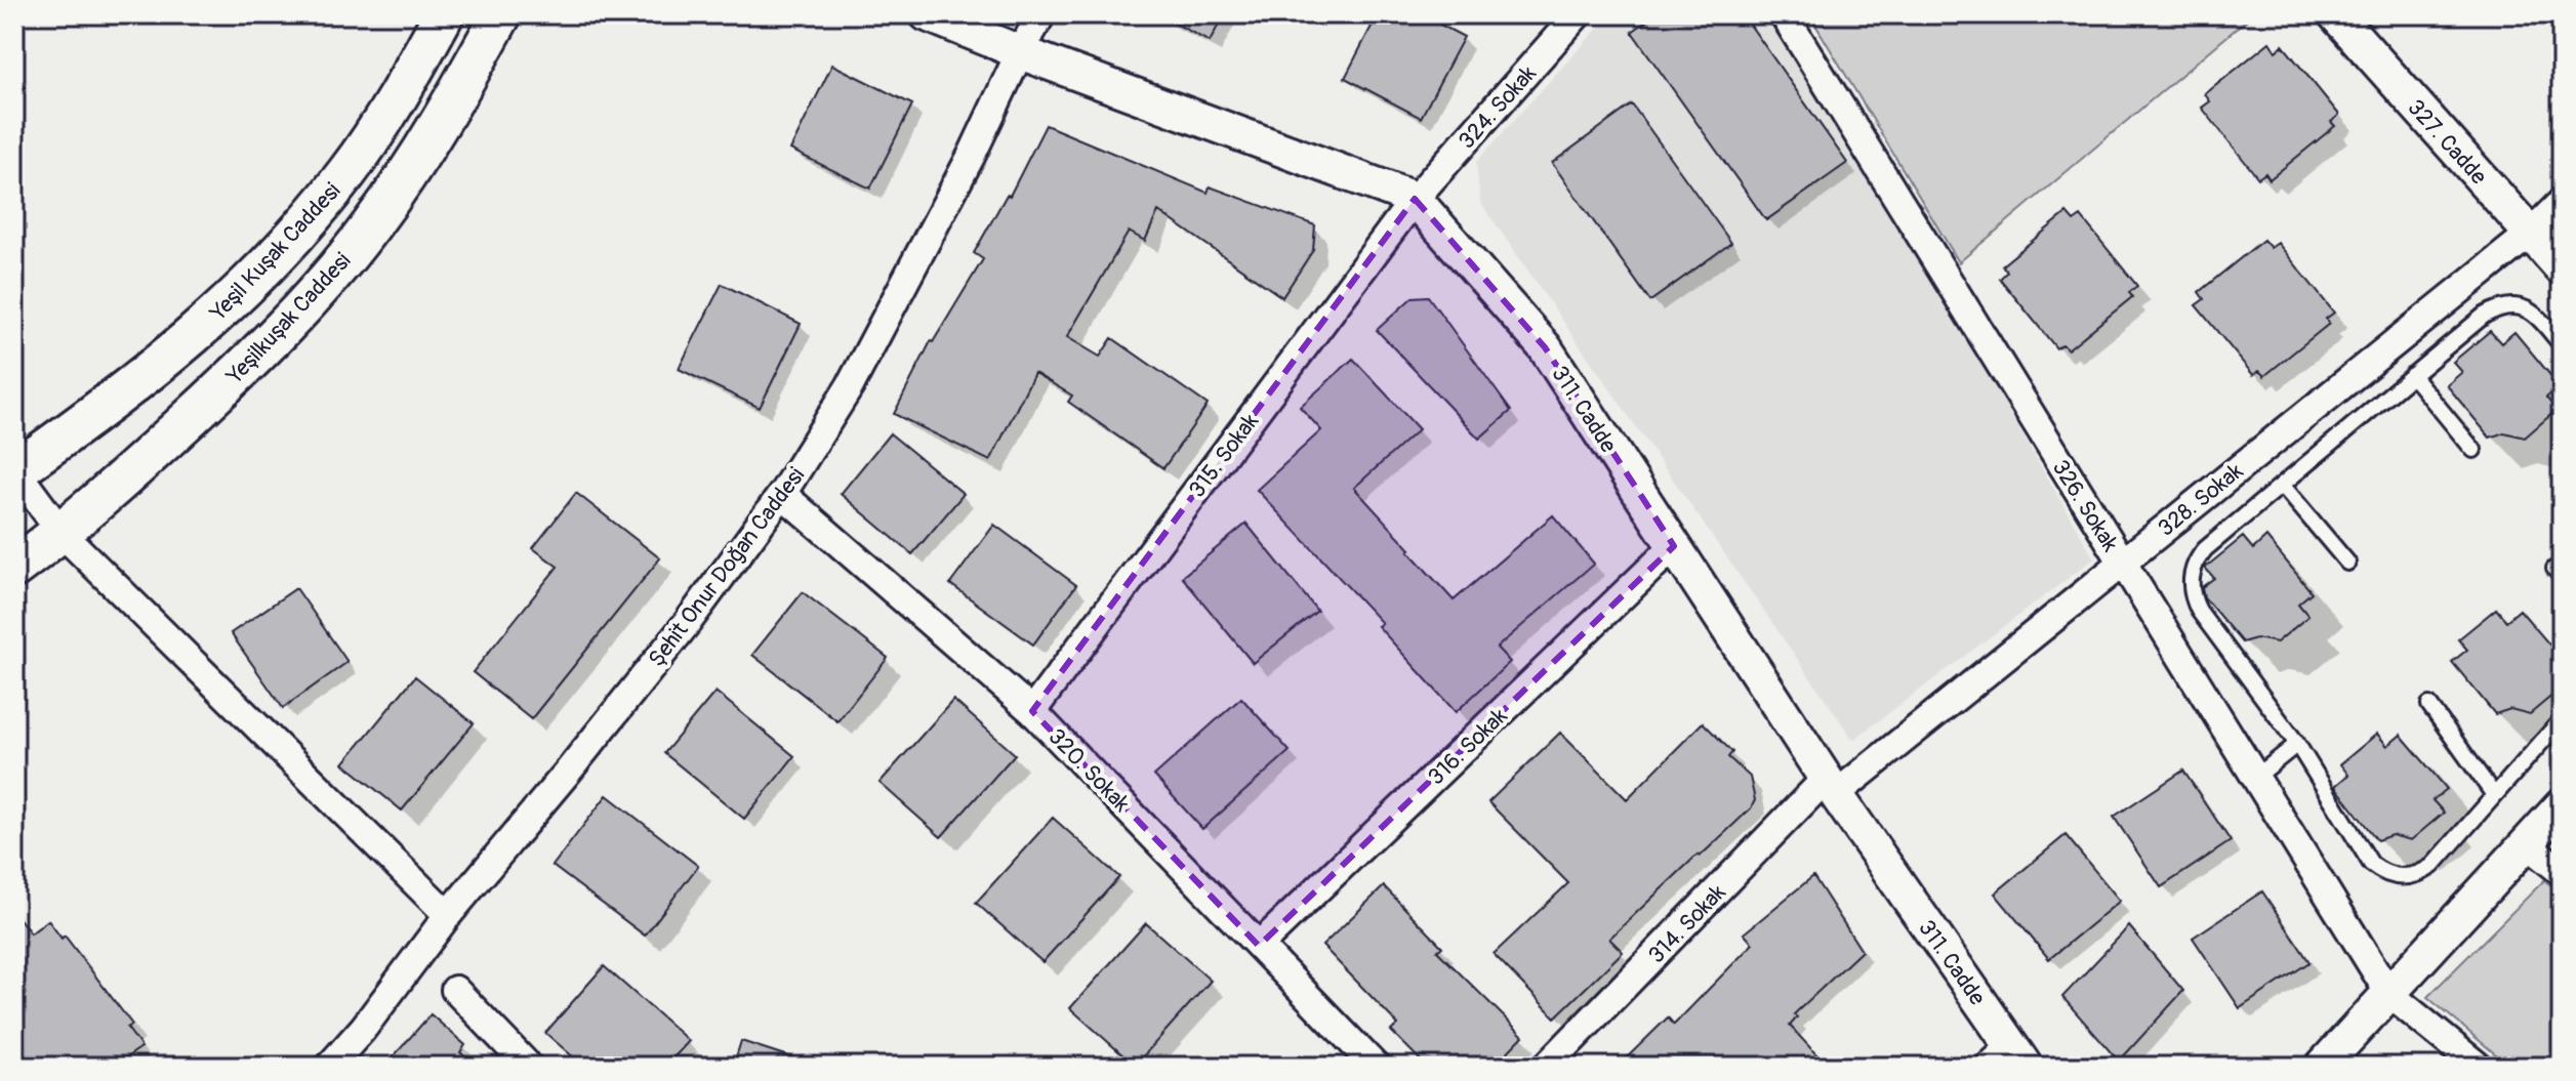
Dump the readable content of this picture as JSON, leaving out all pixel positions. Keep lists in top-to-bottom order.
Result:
{
  "streets": {
    "main road": ["Yeşil Kuşak Caddesi", "Yeşilkuşak Caddesi"],
    "street": [
      "324. Sokak",
      "327. Cadde",
      "311. Cadde",
      "315. Sokak",
      "328. Sokak",
      "326. Sokak",
      "Şehit Onur Doğan Caddesi",
      "316. Sokak",
      "320. Sokak",
      "314. Sokak"
    ]
  },
  "crossings": [
    ["324. Sokak", "311. Cadde"],
    ["324. Sokak", "315. Sokak"],
    ["327. Cadde", "328. Sokak"],
    ["311. Cadde", "315. Sokak"],
    ["311. Cadde", "328. Sokak"],
    ["311. Cadde", "Şehit Onur Doğan Caddesi"],
    ["311. Cadde", "316. Sokak"],
    ["311. Cadde", "314. Sokak"],
    ["315. Sokak", "320. Sokak"],
    ["328. Sokak", "326. Sokak"],
    ["328. Sokak", "314. Sokak"],
    ["Şehit Onur Doğan Caddesi", "320. Sokak"],
    ["316. Sokak", "320. Sokak"]
  ]
}
